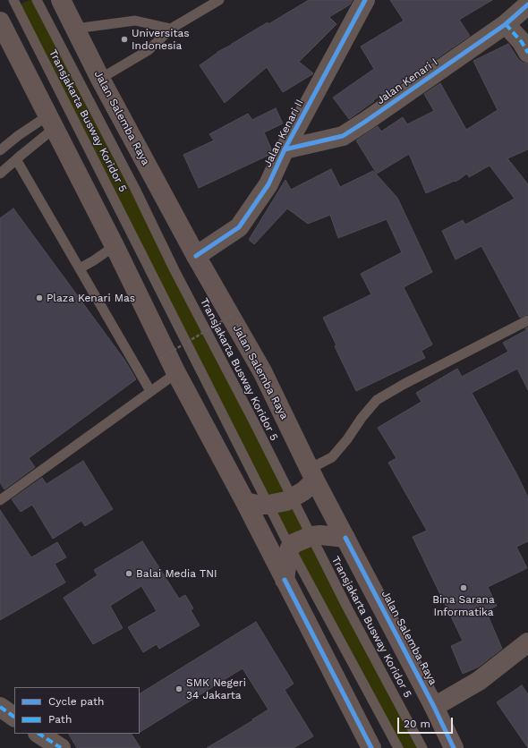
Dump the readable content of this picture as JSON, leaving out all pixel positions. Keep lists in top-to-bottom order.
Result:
{
  "streets": {
    "main road": ["Jalan Salemba Raya"],
    "street": ["Jalan Kenari I", "Jalan Kenari II"],
    "lane": ["Transjakarta Busway Koridor 5"]
  },
  "crossings": [
    ["Jalan Kenari I", "Jalan Kenari II"],
    ["Jalan Salemba Raya", "Jalan Kenari II"]
  ],
  "places": [
    "Universitas Indonesia",
    "Plaza Kenari Mas",
    "Balai Media TNI",
    "Bina Sarana Informatika",
    "SMK Negeri 34 Jakarta"
  ],
  "legend": ["Cycle path", "Path"],
  "scale_bar": "20 m"
}
